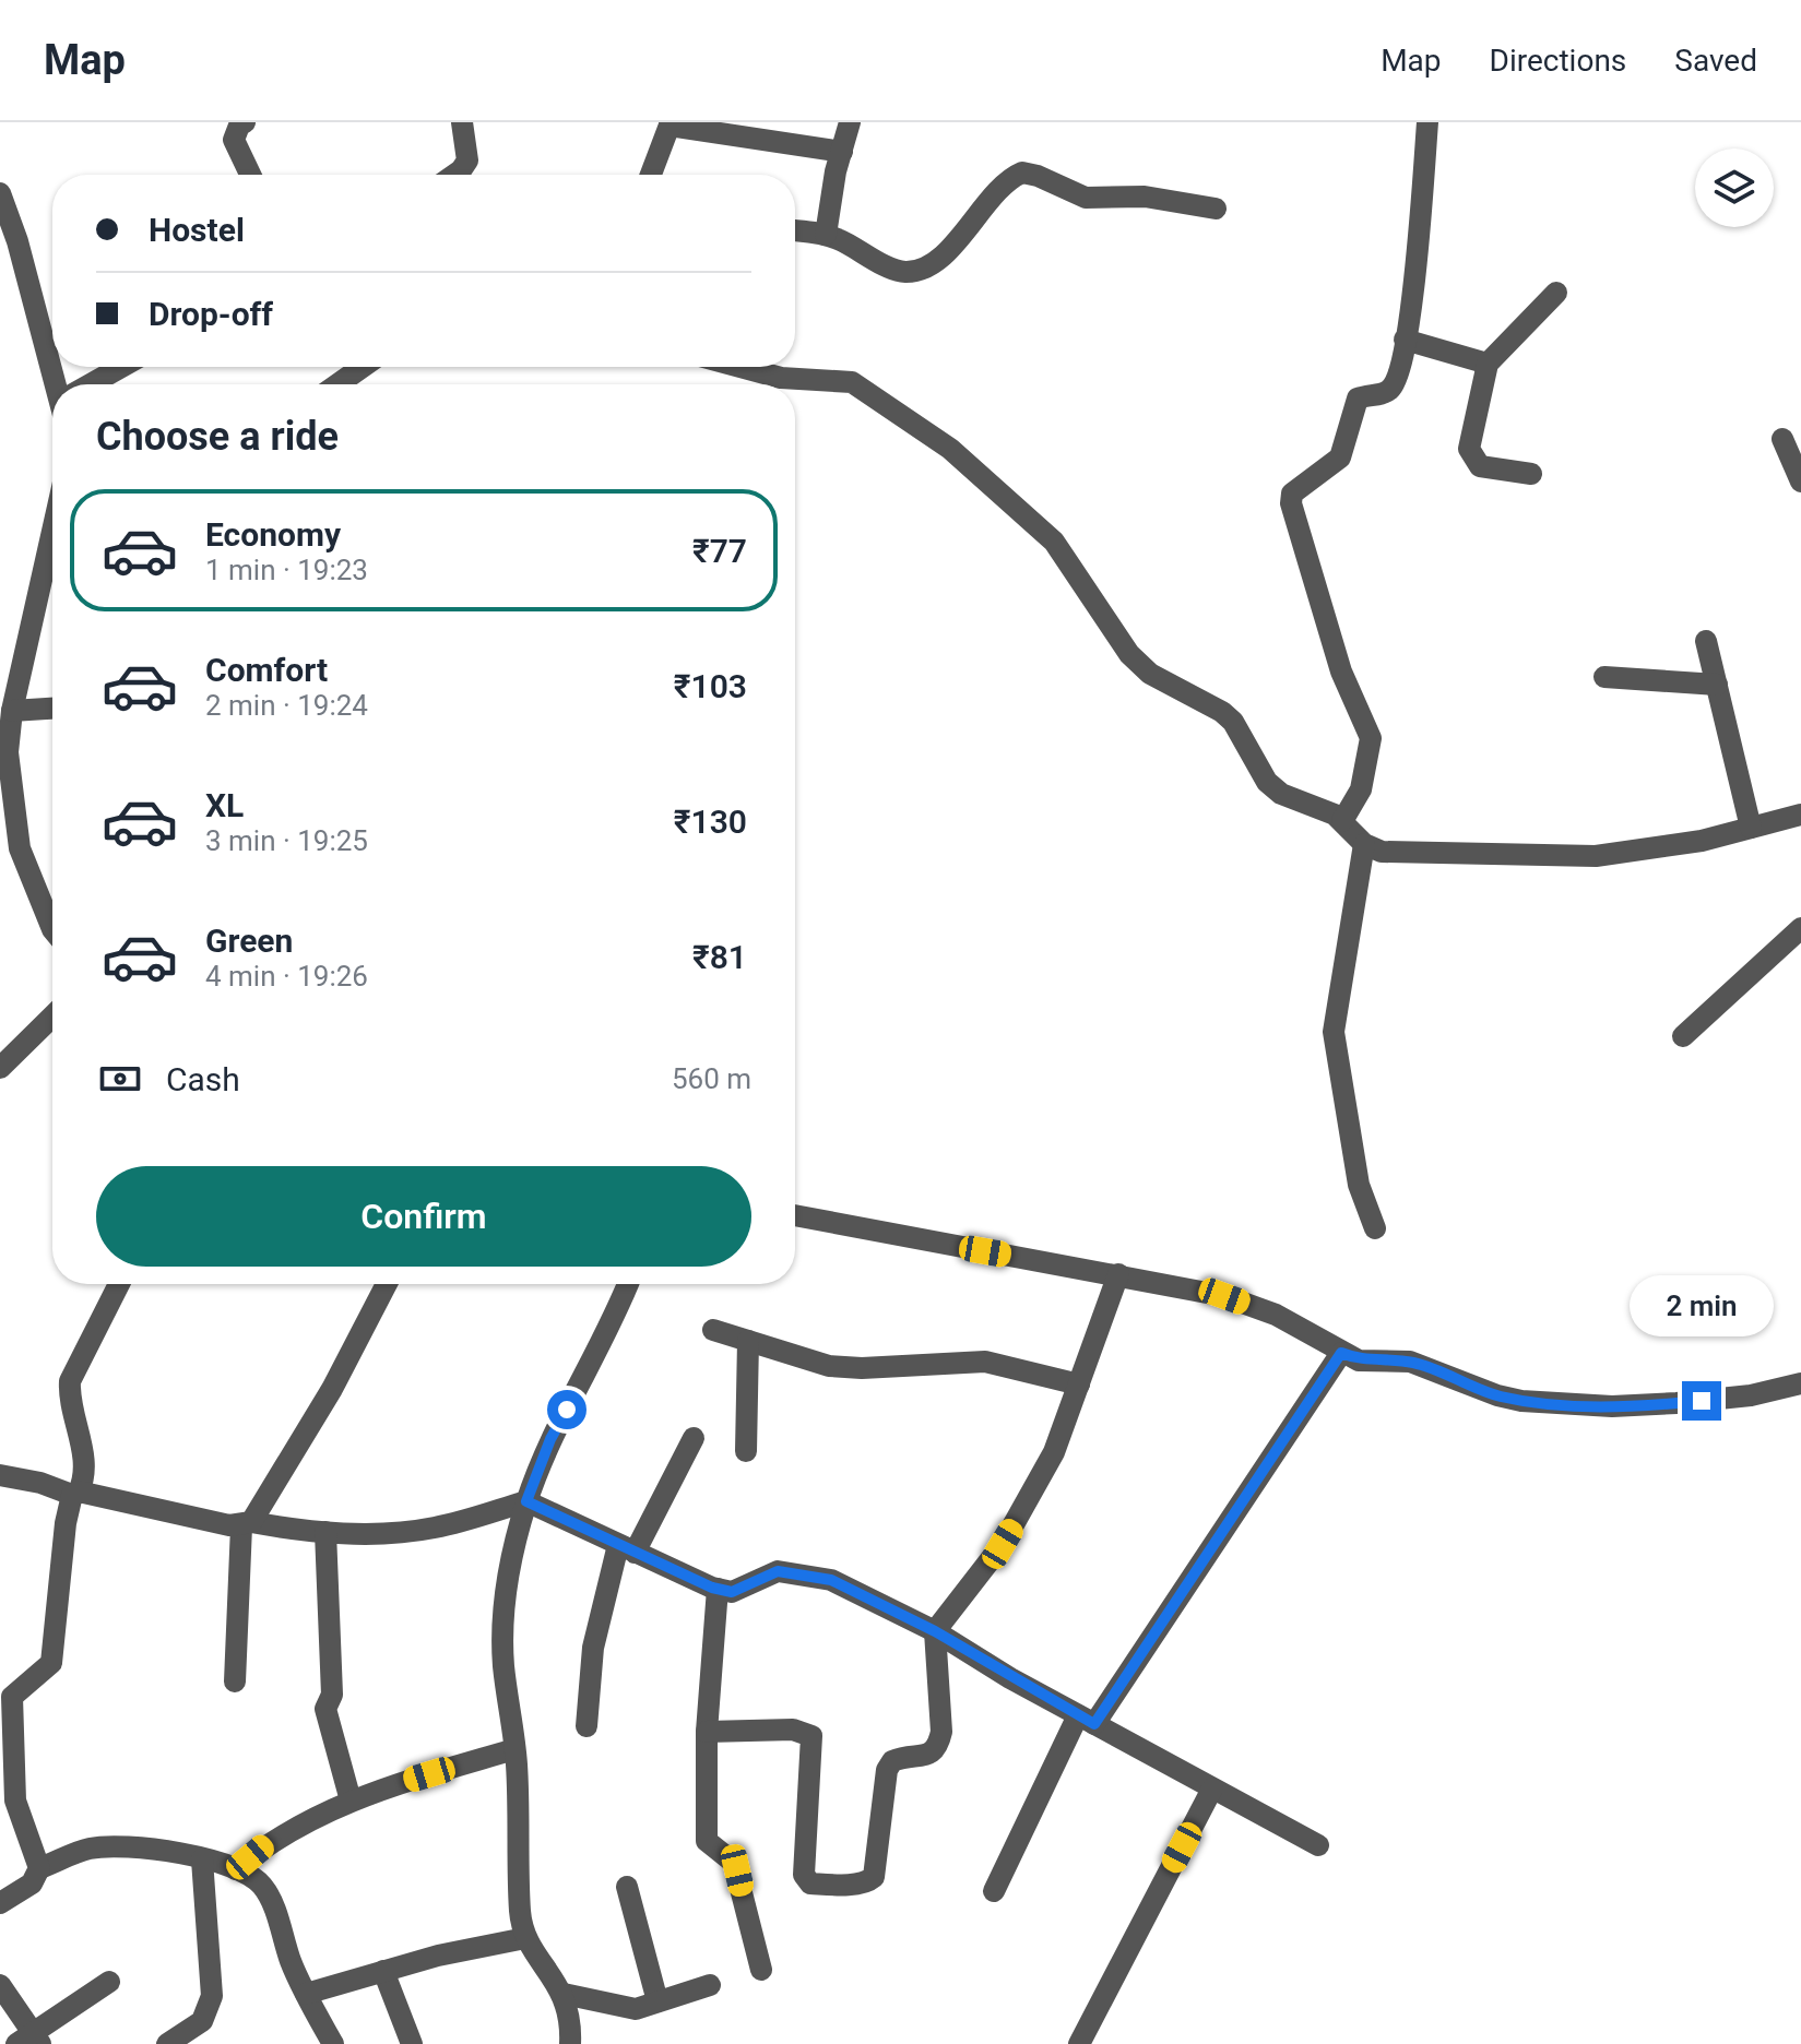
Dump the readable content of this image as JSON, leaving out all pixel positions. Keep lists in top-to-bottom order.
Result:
{
  "page": {
    "header": "Map",
    "nav": ["Map", "Directions", "Saved"],
    "banner": ["Hostel", "Drop-off"],
    "heading": "Choose a ride",
    "list": [
      {
        "name": "Economy",
        "note": "1 min · 19:23",
        "value": "₹77"
      },
      {
        "name": "Comfort",
        "note": "2 min · 19:24",
        "value": "₹103"
      },
      {
        "name": "XL",
        "note": "3 min · 19:25",
        "value": "₹130"
      },
      {
        "name": "Green",
        "note": "4 min · 19:26",
        "value": "₹81"
      }
    ],
    "pay": ["Cash", "560 m"],
    "buttons": "Confirm",
    "bubble": "2 min"
  }
}
